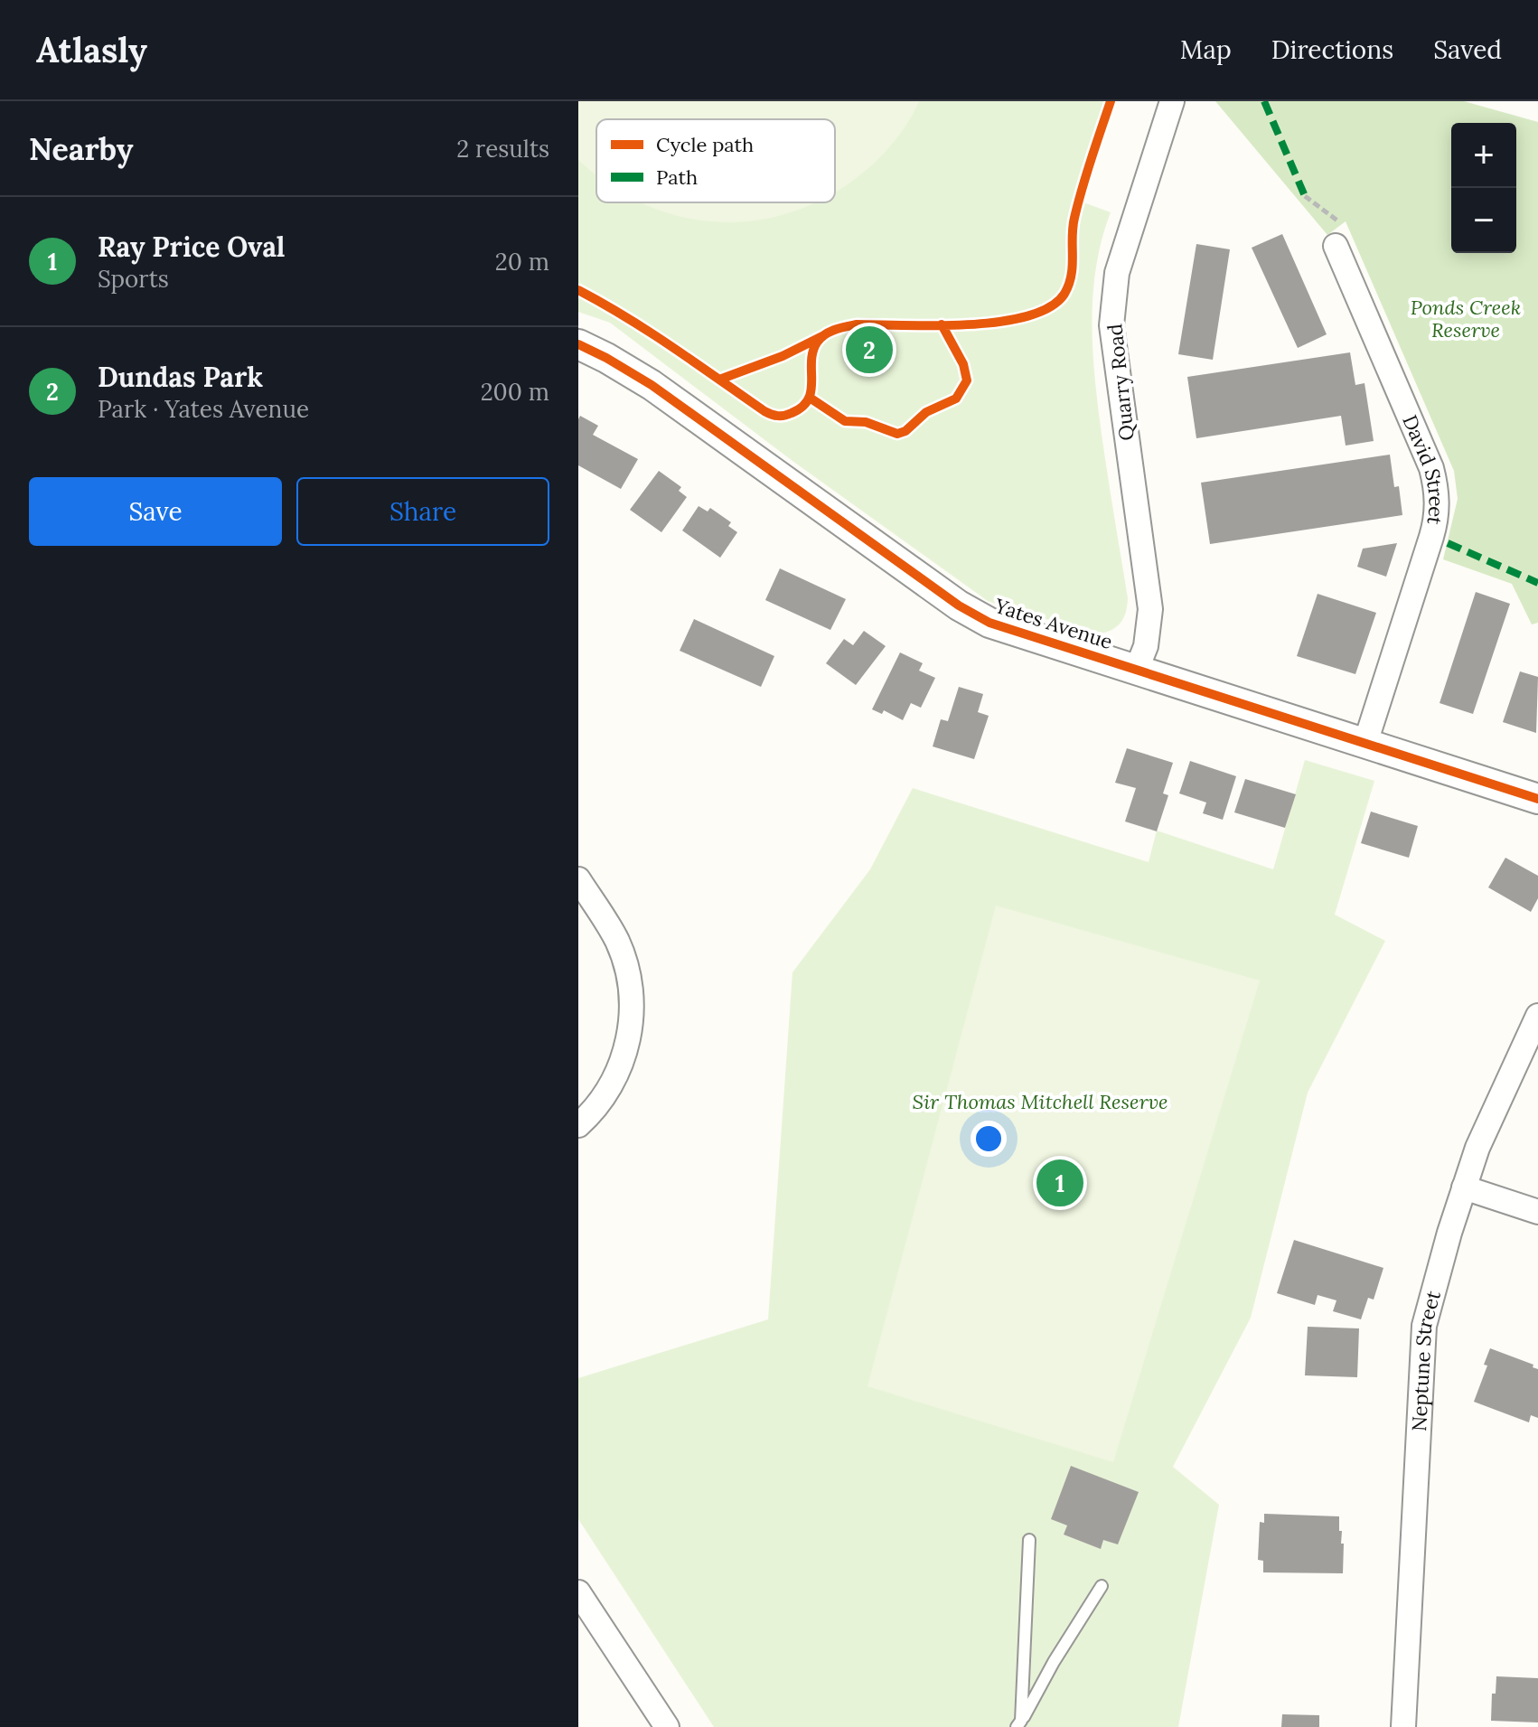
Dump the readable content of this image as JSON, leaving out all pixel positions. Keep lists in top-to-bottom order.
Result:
{
  "streets": {
    "street": [
      "Quarry Road",
      "David Street",
      "Yates Avenue",
      "Neptune Street"
    ]
  },
  "crossings": [
    ["Quarry Road", "Yates Avenue"],
    ["David Street", "Yates Avenue"]
  ],
  "parks": ["Ponds Creek Reserve", "Sir Thomas Mitchell Reserve"],
  "legend": ["Cycle path", "Path"],
  "page": {
    "header": "Atlasly",
    "nav": ["Map", "Directions", "Saved"],
    "heading": ["Nearby", "2 results"],
    "map_buttons": ["+", "−"],
    "list": [
      {
        "mark": "1",
        "name": "Ray Price Oval",
        "note": "Sports",
        "value": "20 m"
      },
      {
        "mark": "2",
        "name": "Dundas Park",
        "note": "Park · Yates Avenue",
        "value": "200 m"
      }
    ],
    "pins": ["2", "1"],
    "buttons": ["Save", "Share"]
  }
}
